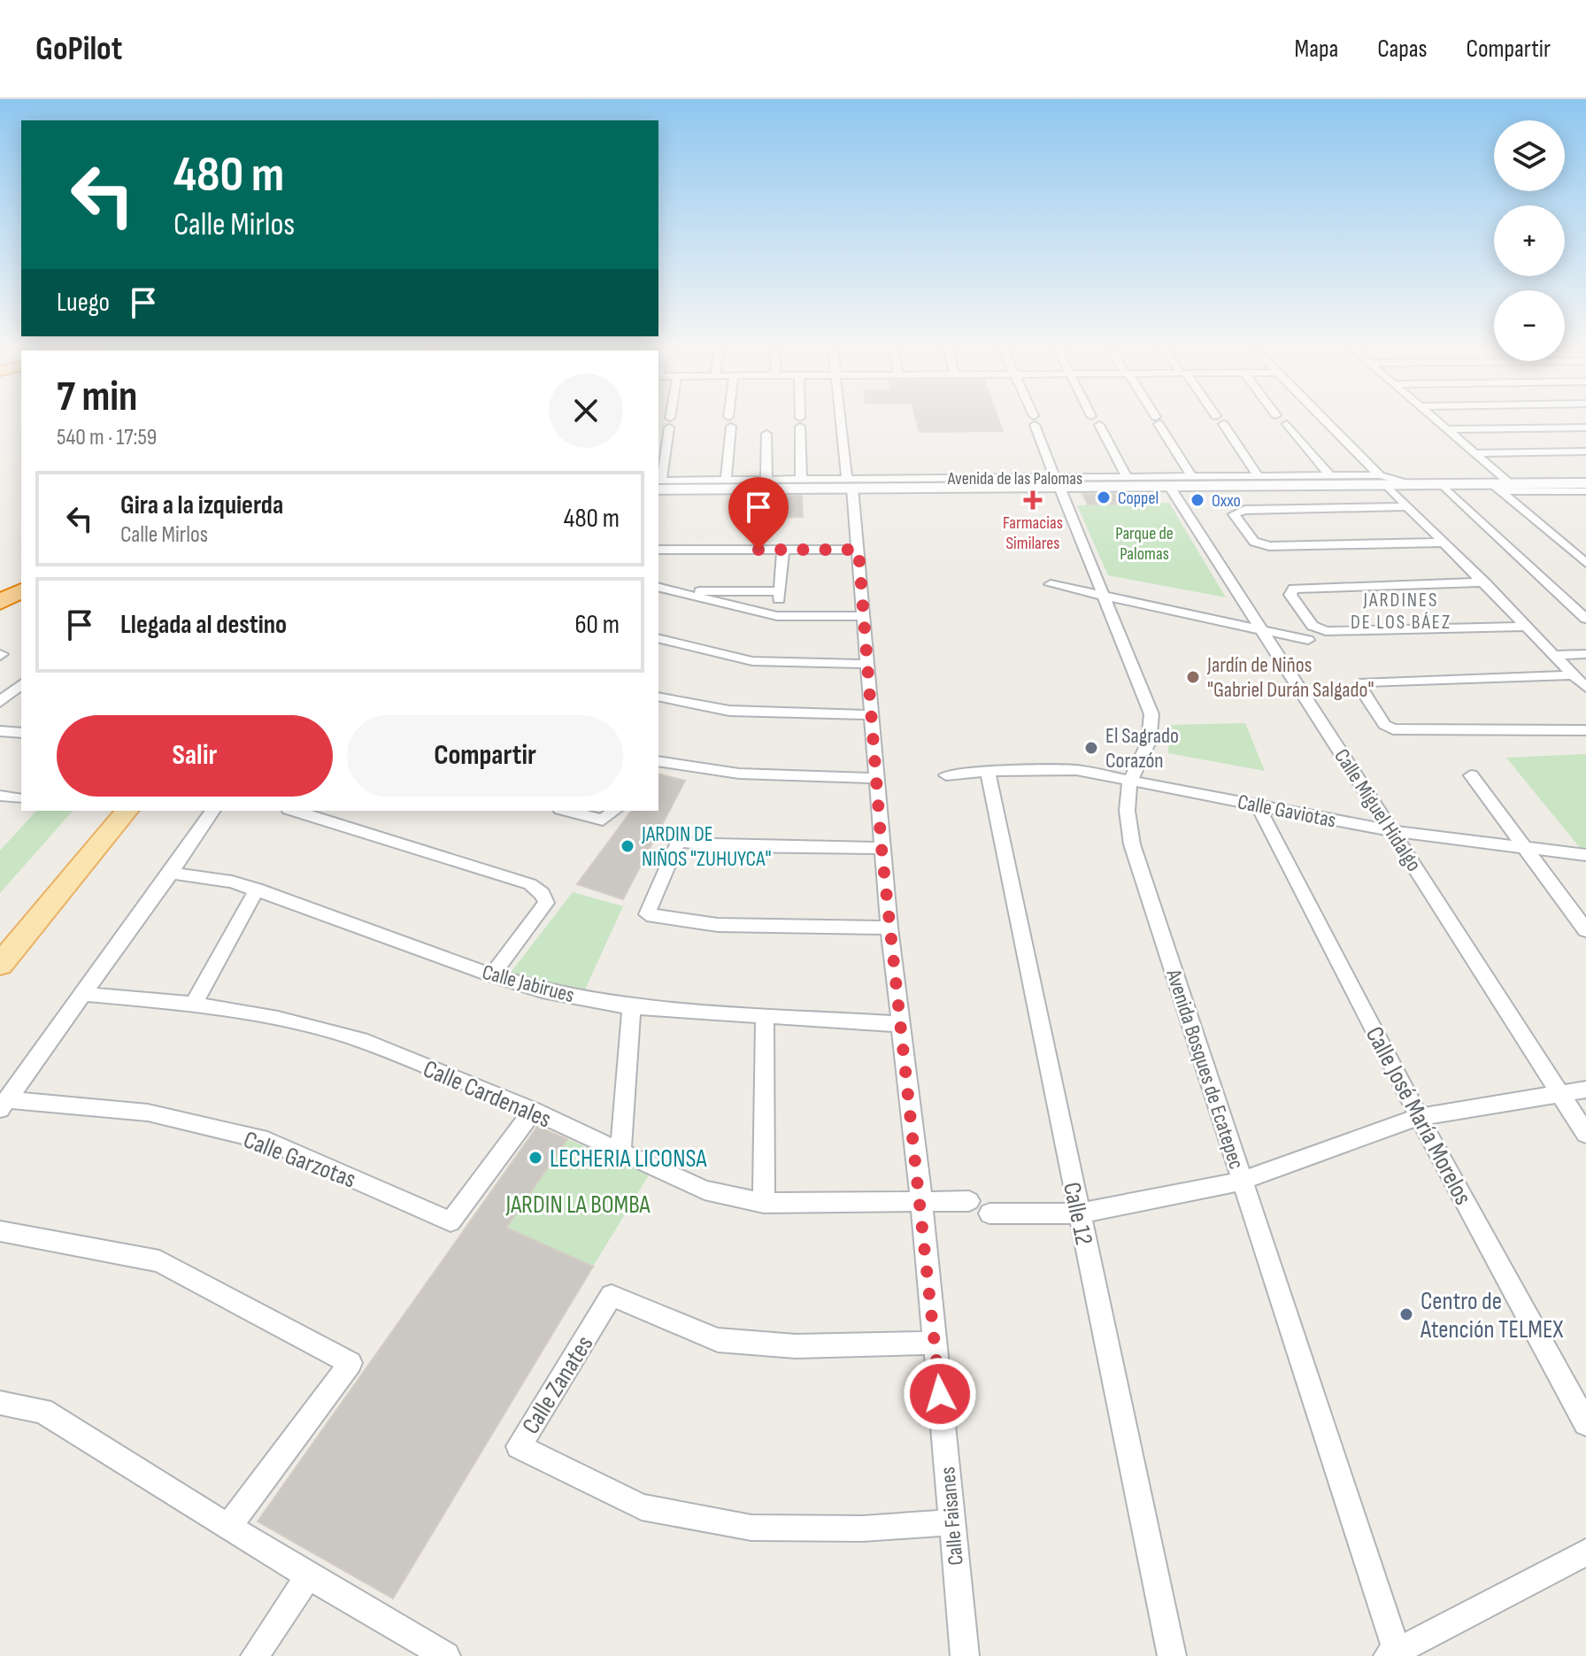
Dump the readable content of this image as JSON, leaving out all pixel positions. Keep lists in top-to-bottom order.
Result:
{
  "streets": {
    "main road": ["Avenida de las Palomas"],
    "street": [
      "Calle Miguel Hidalgo",
      "Calle Gaviotas",
      "Calle Jabirues",
      "Avenida Bosques de Ecatepec",
      "Calle Cardenales",
      "Calle José María Morelos",
      "Calle Garzotas",
      "Calle 12",
      "Calle Zanates",
      "Calle Faisanes"
    ]
  },
  "crossings": [
    ["Avenida de las Palomas", "Calle Miguel Hidalgo"],
    ["Avenida de las Palomas", "Avenida Bosques de Ecatepec"],
    ["Avenida de las Palomas", "Calle Faisanes"],
    ["Calle Miguel Hidalgo", "Calle Gaviotas"],
    ["Calle Gaviotas", "Avenida Bosques de Ecatepec"],
    ["Calle Gaviotas", "Calle José María Morelos"],
    ["Calle Gaviotas", "Calle 12"],
    ["Calle Jabirues", "Calle Faisanes"],
    ["Calle Cardenales", "Calle Garzotas"],
    ["Calle Cardenales", "Calle Faisanes"],
    ["Calle Zanates", "Calle Faisanes"]
  ],
  "districts": ["JARDINES DE LOS BÁEZ"],
  "parks": ["Parque de Palomas", "JARDIN LA BOMBA"],
  "places": {
    "other": [
      "Coppel",
      "Oxxo",
      "Jardín de Niños \"Gabriel Durán Salgado\"",
      "El Sagrado Corazón",
      "JARDIN DE NIÑOS \"ZUHUYCA\"",
      "LECHERIA LICONSA",
      "Centro de Atención TELMEX"
    ],
    "health": ["Farmacias Similares"]
  },
  "page": {
    "header": "GoPilot",
    "nav": ["Mapa", "Capas", "Compartir"],
    "map_buttons": ["+", "−"],
    "turn": ["480 m", "Calle Mirlos"],
    "then": "Luego",
    "heading": ["7 min", "540 m · 17:59"],
    "list": [
      {
        "name": "Gira a la izquierda",
        "note": "Calle Mirlos",
        "value": "480 m"
      },
      {
        "name": "Llegada al destino",
        "value": "60 m"
      }
    ],
    "buttons": ["Salir", "Compartir"]
  }
}
